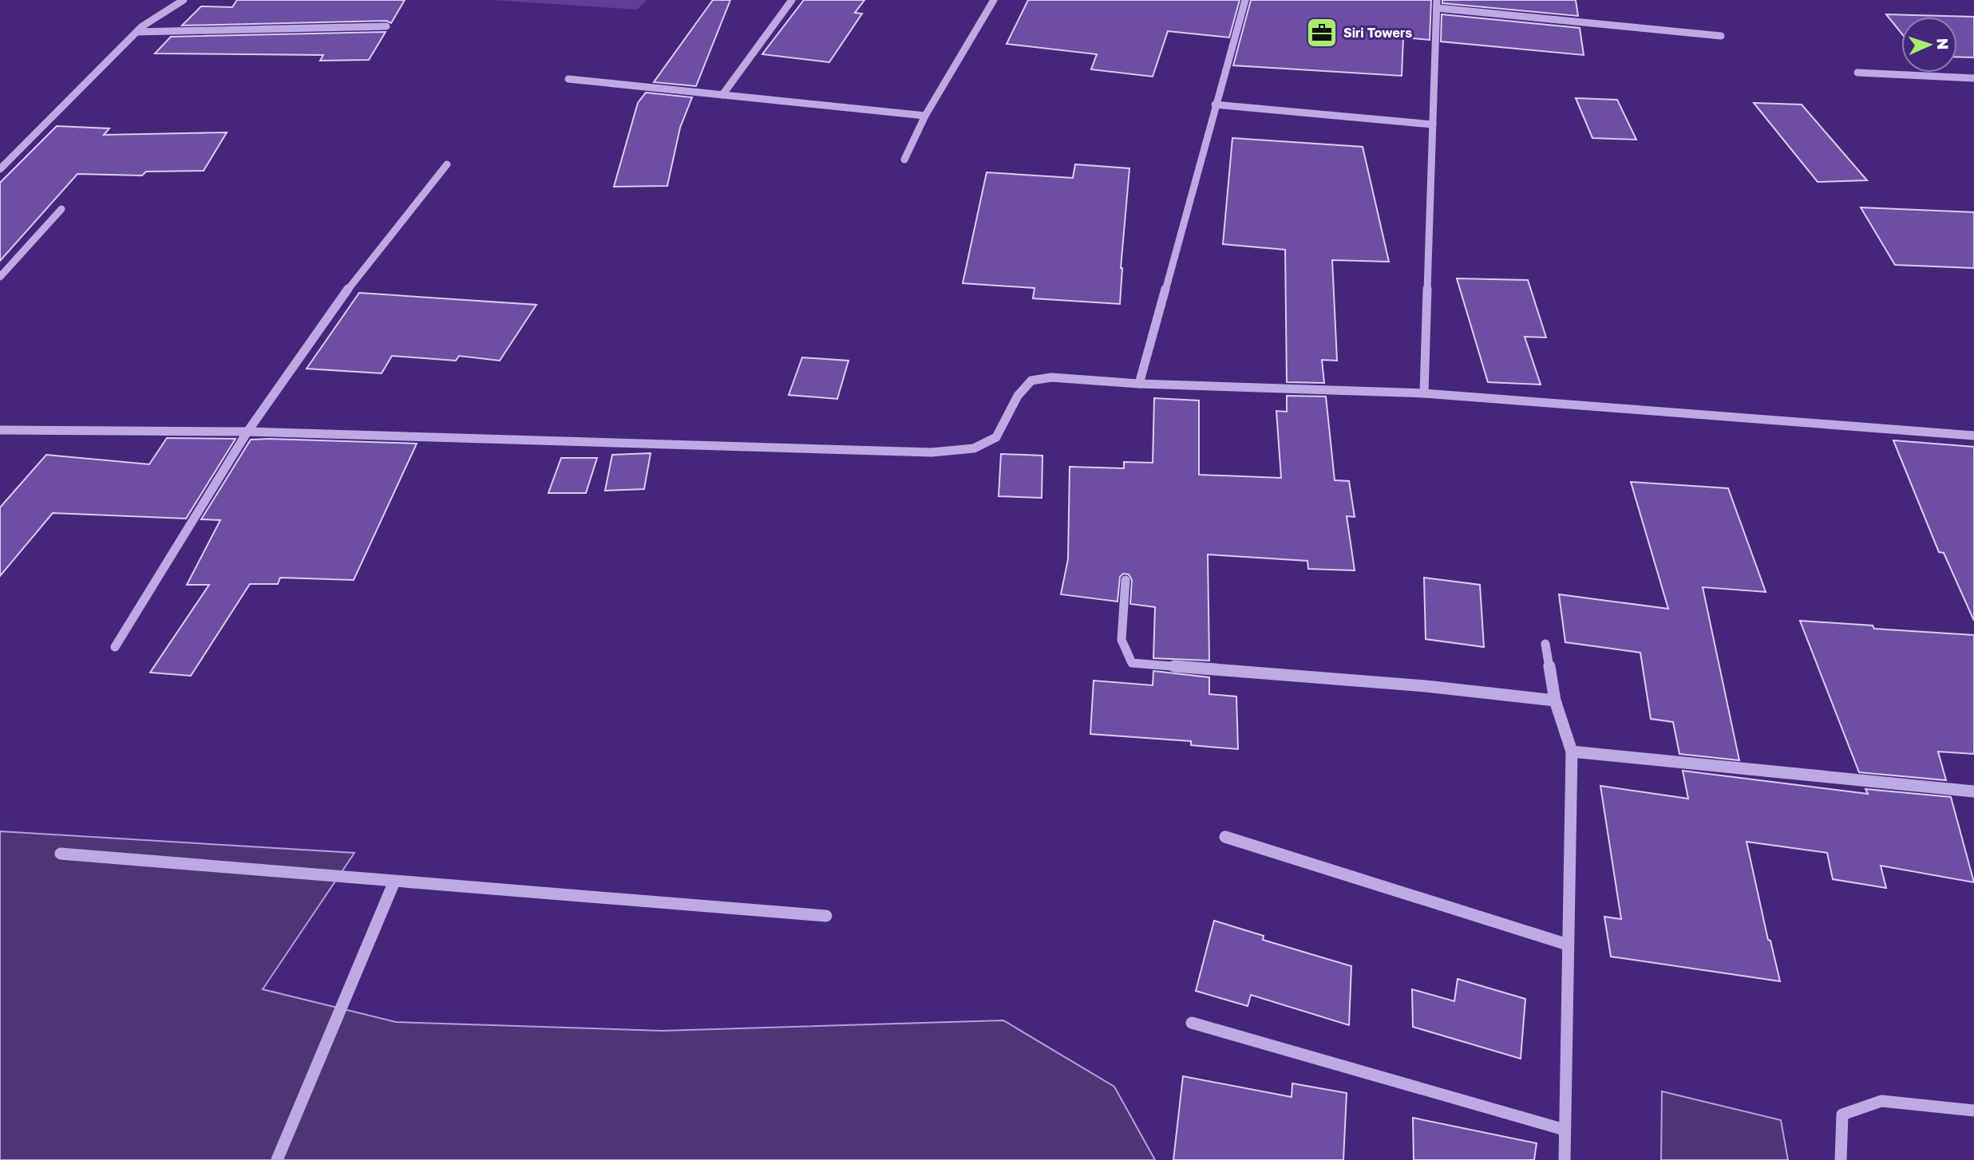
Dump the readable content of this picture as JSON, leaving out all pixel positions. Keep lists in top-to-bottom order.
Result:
{
  "places": {
    "office": ["Siri Towers"]
  },
  "north": "right"
}
